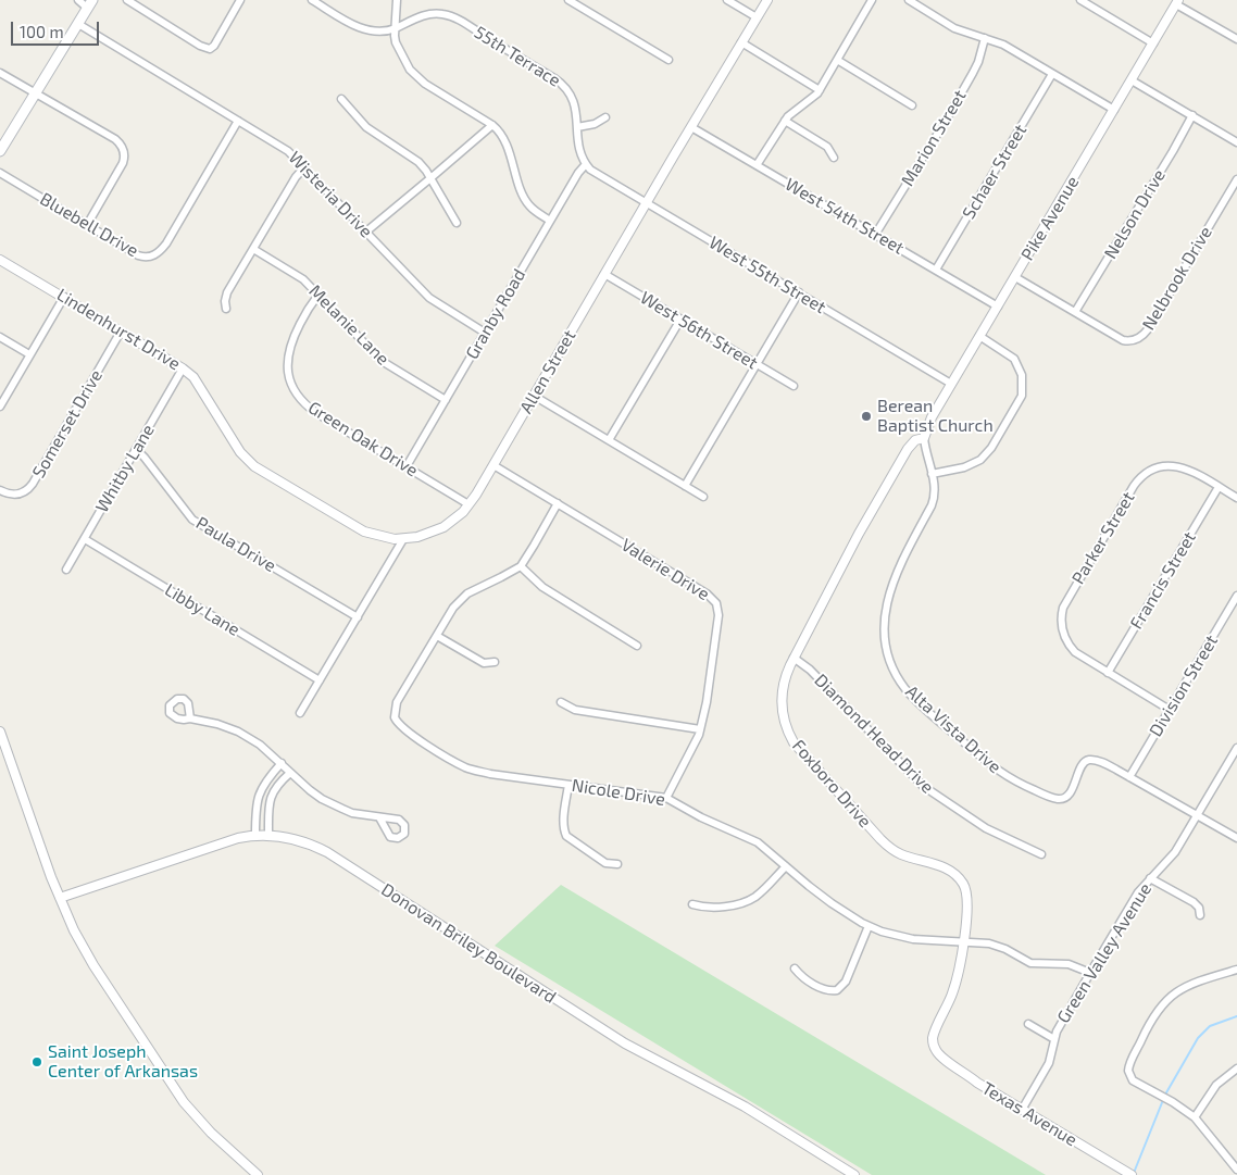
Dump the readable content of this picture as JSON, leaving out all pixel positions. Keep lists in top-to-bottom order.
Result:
{
  "streets": {
    "street": [
      "55th Terrace",
      "Marion Street",
      "Schaer Street",
      "Wisteria Drive",
      "Nelson Drive",
      "West 54th Street",
      "Pike Avenue",
      "Bluebell Drive",
      "West 55th Street",
      "Nelbrook Drive",
      "Granby Road",
      "Melanie Lane",
      "Lindenhurst Drive",
      "West 56th Street",
      "Allen Street",
      "Somerset Drive",
      "Green Oak Drive",
      "Whitby Lane",
      "Parker Street",
      "Paula Drive",
      "Valerie Drive",
      "Francis Street",
      "Libby Lane",
      "Division Street",
      "Alta Vista Drive",
      "Diamond Head Drive",
      "Foxboro Drive",
      "Nicole Drive",
      "Donovan Briley Boulevard",
      "Green Valley Avenue",
      "Texas Avenue"
    ]
  },
  "crossings": [
    ["55th Terrace", "West 55th Street"],
    ["55th Terrace", "Granby Road"],
    ["Marion Street", "West 54th Street"],
    ["Schaer Street", "West 54th Street"],
    ["Wisteria Drive", "Bluebell Drive"],
    ["Wisteria Drive", "Granby Road"],
    ["Nelson Drive", "Nelbrook Drive"],
    ["West 54th Street", "Pike Avenue"],
    ["West 54th Street", "Allen Street"],
    ["Pike Avenue", "West 55th Street"],
    ["Pike Avenue", "Nelbrook Drive"],
    ["Pike Avenue", "Alta Vista Drive"],
    ["Pike Avenue", "Foxboro Drive"],
    ["West 55th Street", "Granby Road"],
    ["West 55th Street", "Allen Street"],
    ["Granby Road", "Melanie Lane"],
    ["Granby Road", "Green Oak Drive"],
    ["Melanie Lane", "Green Oak Drive"],
    ["Lindenhurst Drive", "Allen Street"],
    ["Lindenhurst Drive", "Somerset Drive"],
    ["Lindenhurst Drive", "Whitby Lane"],
    ["West 56th Street", "Allen Street"],
    ["Allen Street", "Green Oak Drive"],
    ["Allen Street", "Valerie Drive"],
    ["Whitby Lane", "Paula Drive"],
    ["Whitby Lane", "Libby Lane"],
    ["Parker Street", "Francis Street"],
    ["Valerie Drive", "Nicole Drive"],
    ["Division Street", "Alta Vista Drive"],
    ["Alta Vista Drive", "Foxboro Drive"],
    ["Diamond Head Drive", "Foxboro Drive"],
    ["Foxboro Drive", "Nicole Drive"],
    ["Foxboro Drive", "Texas Avenue"],
    ["Nicole Drive", "Green Valley Avenue"],
    ["Green Valley Avenue", "Texas Avenue"]
  ],
  "places": ["Berean Baptist Church", "Saint Joseph Center of Arkansas"],
  "scale_bar": "100 m"
}
